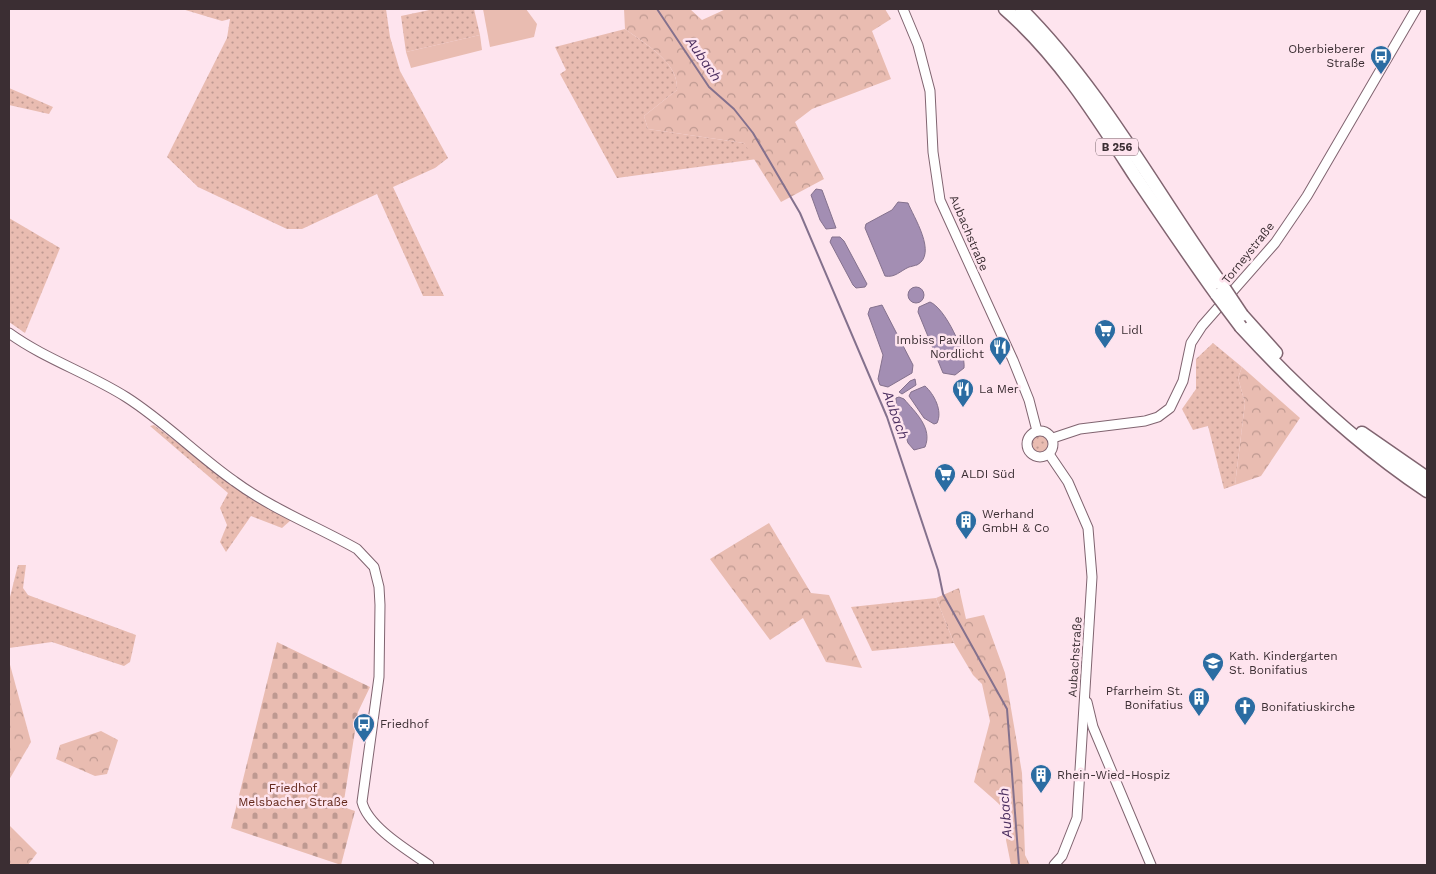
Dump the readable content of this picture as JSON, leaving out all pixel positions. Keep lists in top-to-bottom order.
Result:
{
  "streets": {
    "highway": ["B 256"],
    "street": ["Aubachstraße", "Torneystraße"]
  },
  "crossings": [
    ["Aubachstraße", "Torneystraße"]
  ],
  "water": ["Aubach"],
  "parks": ["Friedhof Melsbacher Straße"],
  "places": {
    "bus stop": ["Oberbieberer Straße", "Friedhof"],
    "supermarket": ["Lidl", "ALDI Süd"],
    "restaurant": ["Imbiss Pavillon Nordlicht", "La Mer"],
    "building": ["Werhand GmbH & Co", "Pfarrheim St. Bonifatius", "Rhein-Wied-Hospiz"],
    "school or university": ["Kath. Kindergarten St. Bonifatius"],
    "church": ["Bonifatiuskirche"]
  }
}
